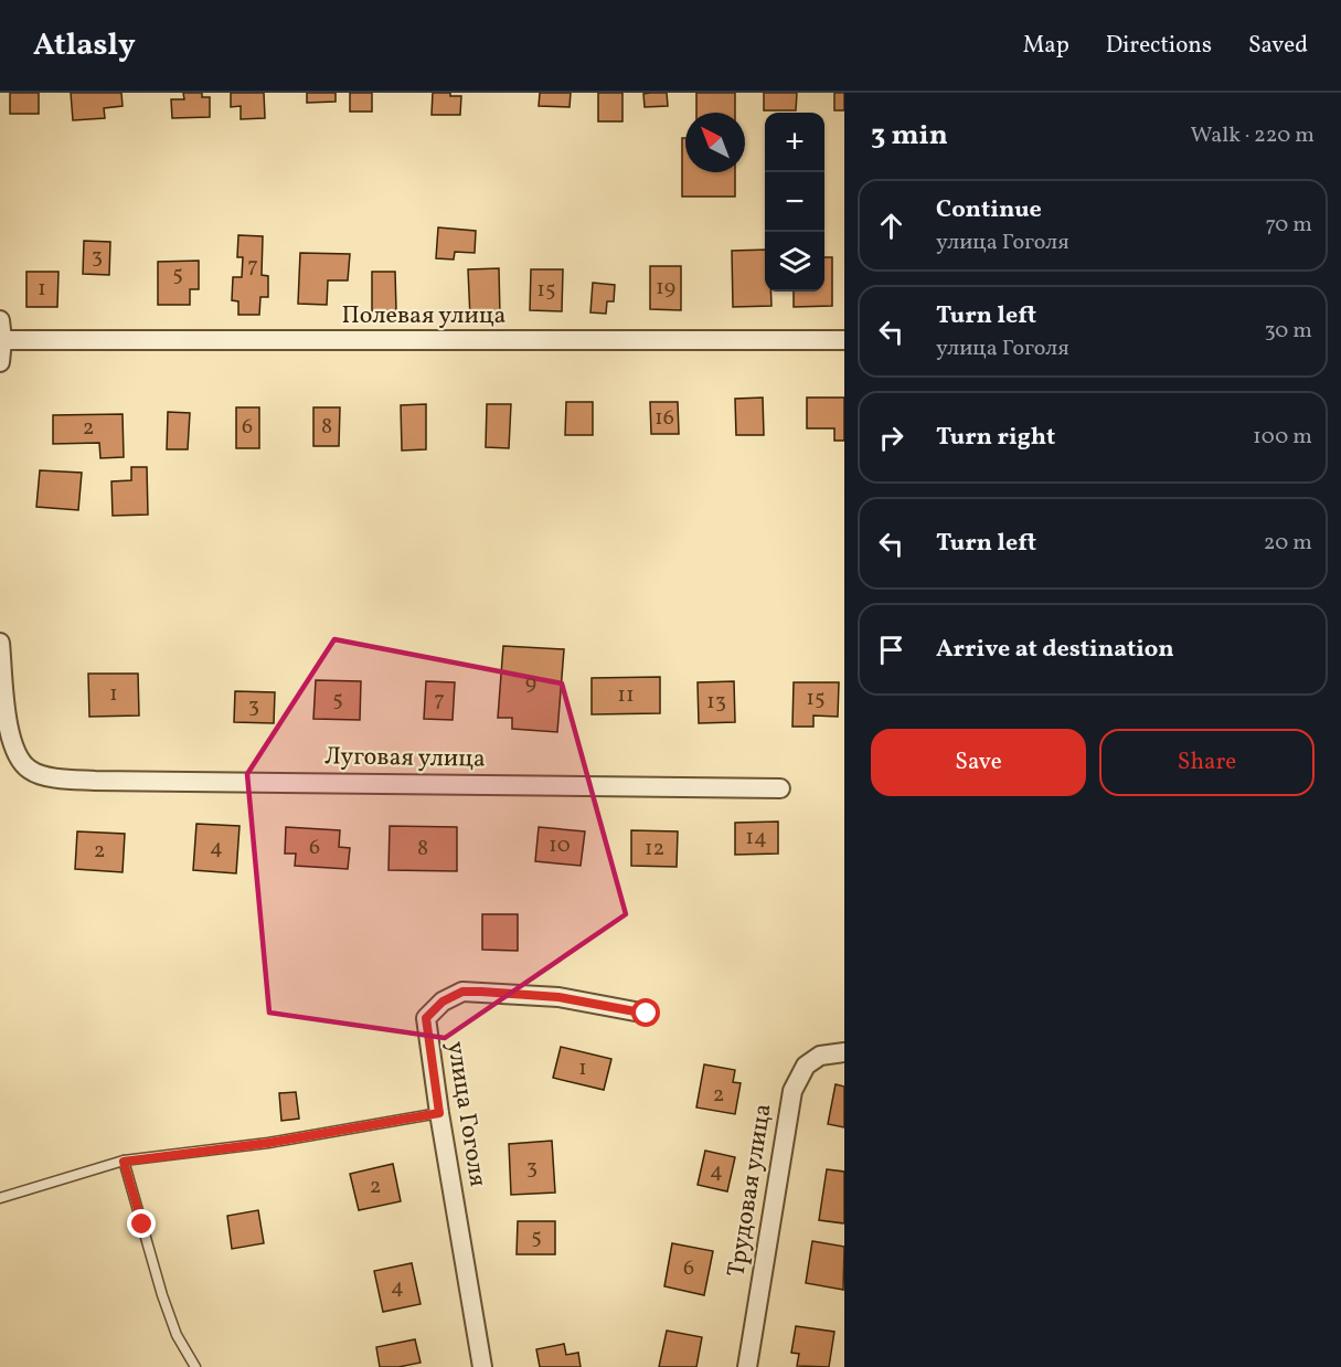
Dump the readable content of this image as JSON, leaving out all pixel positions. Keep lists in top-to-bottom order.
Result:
{
  "streets": {
    "street": [
      "Полевая улица",
      "Луговая улица",
      "улица Гоголя",
      "Трудовая улица"
    ]
  },
  "house_numbers": [
    "3",
    "7",
    "5",
    "19",
    "1",
    "15",
    "16",
    "6",
    "8",
    "2",
    "9",
    "1",
    "11",
    "15",
    "5",
    "7",
    "13",
    "3",
    "14",
    "10",
    "4",
    "6",
    "8",
    "12",
    "2",
    "1",
    "2",
    "3",
    "4",
    "2",
    "5",
    "6",
    "4"
  ],
  "north": "top left",
  "page": {
    "header": "Atlasly",
    "nav": ["Map", "Directions", "Saved"],
    "heading": ["3 min", "Walk · 220 m"],
    "map_buttons": ["+", "−"],
    "list": [
      ["Continue", "улица Гоголя", "70 m"],
      ["Turn left", "улица Гоголя", "30 m"],
      ["Turn right", "100 m"],
      ["Turn left", "20 m"],
      "Arrive at destination"
    ],
    "buttons": ["Save", "Share"]
  }
}
